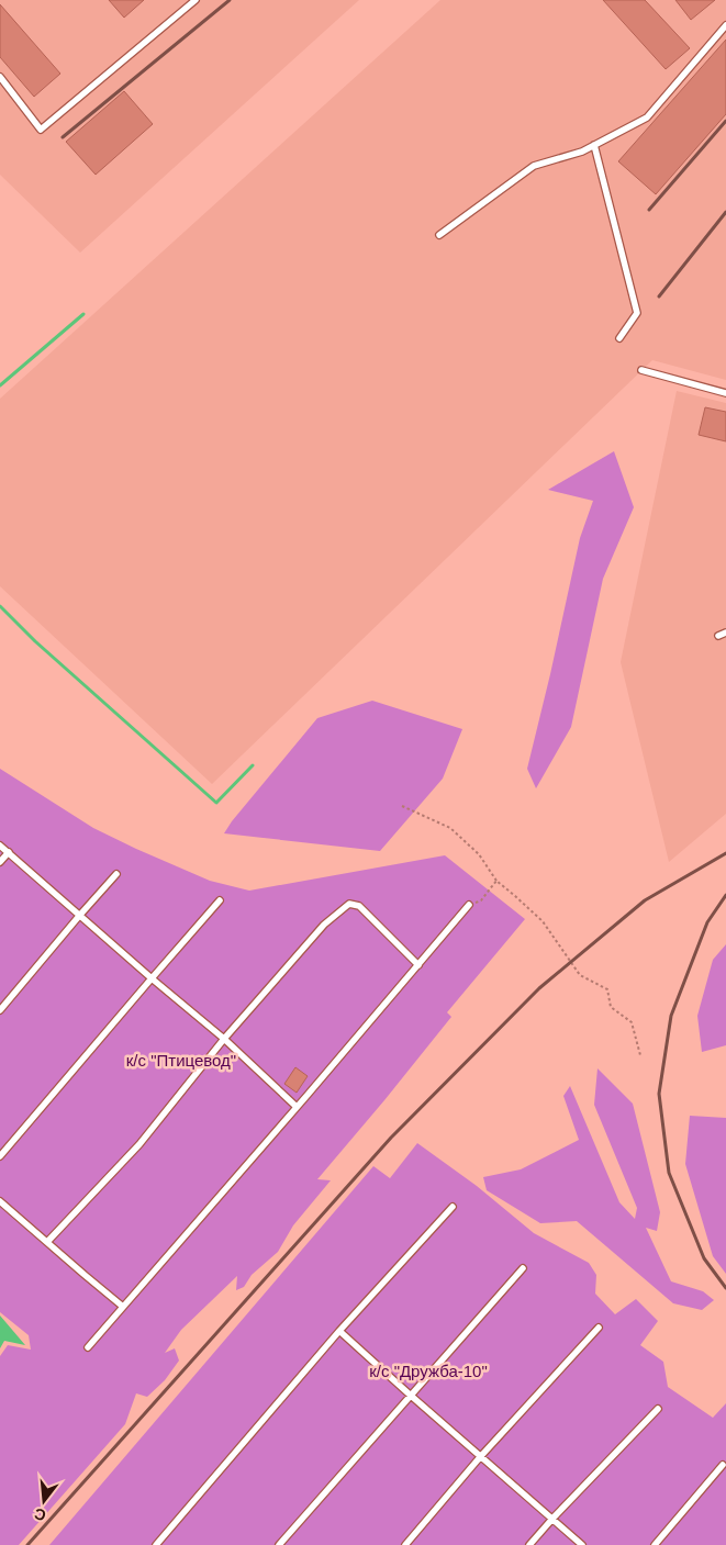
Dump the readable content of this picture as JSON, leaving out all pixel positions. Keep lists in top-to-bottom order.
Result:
{
  "parks": ["к/с \"Птицевод\"", "к/с \"Дружба-10\""],
  "north": "bottom"
}
